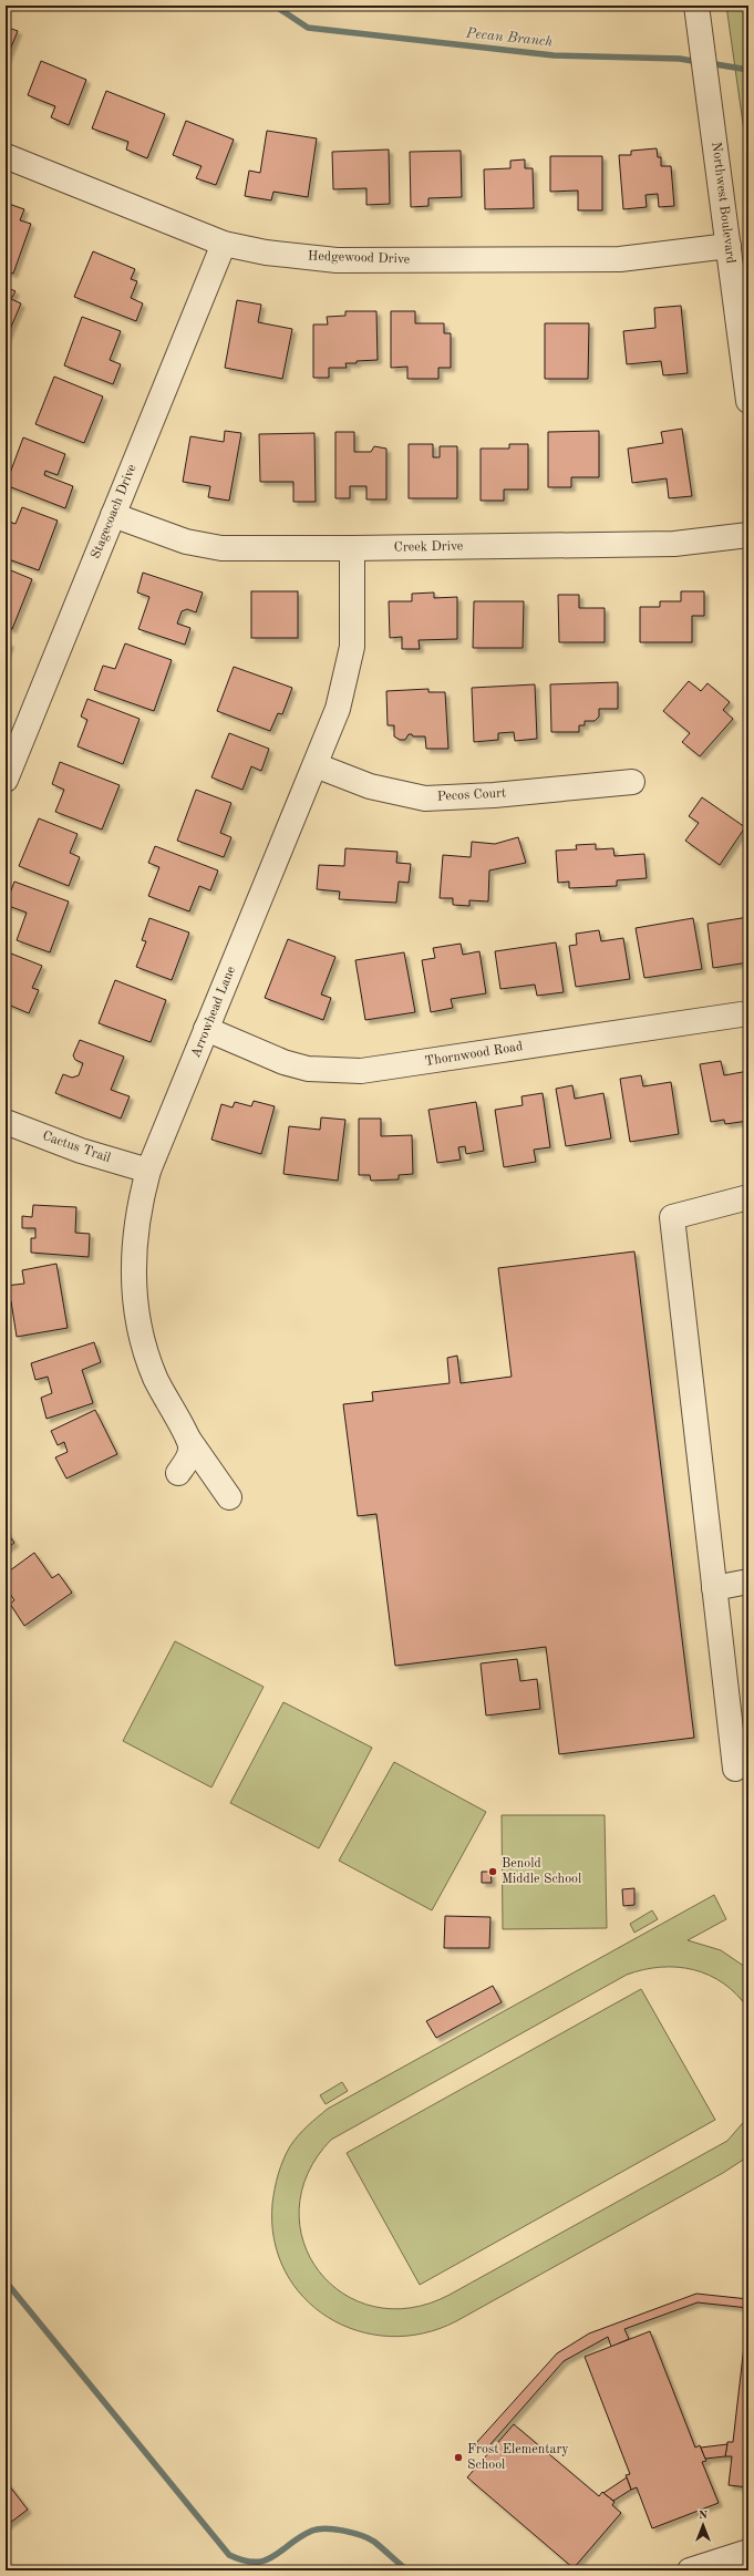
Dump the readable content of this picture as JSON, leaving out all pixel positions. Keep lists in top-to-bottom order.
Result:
{
  "streets": {
    "street": [
      "Northwest Boulevard",
      "Hedgewood Drive",
      "Stagecoach Drive",
      "Creek Drive",
      "Pecos Court",
      "Arrowhead Lane",
      "Thornwood Road",
      "Cactus Trail"
    ]
  },
  "crossings": [
    ["Northwest Boulevard", "Hedgewood Drive"],
    ["Hedgewood Drive", "Stagecoach Drive"],
    ["Stagecoach Drive", "Creek Drive"],
    ["Creek Drive", "Arrowhead Lane"],
    ["Pecos Court", "Arrowhead Lane"],
    ["Arrowhead Lane", "Thornwood Road"],
    ["Arrowhead Lane", "Cactus Trail"]
  ],
  "water": ["Pecan Branch"],
  "places": ["Benold Middle School", "Frost Elementary School"],
  "north": "top"
}
